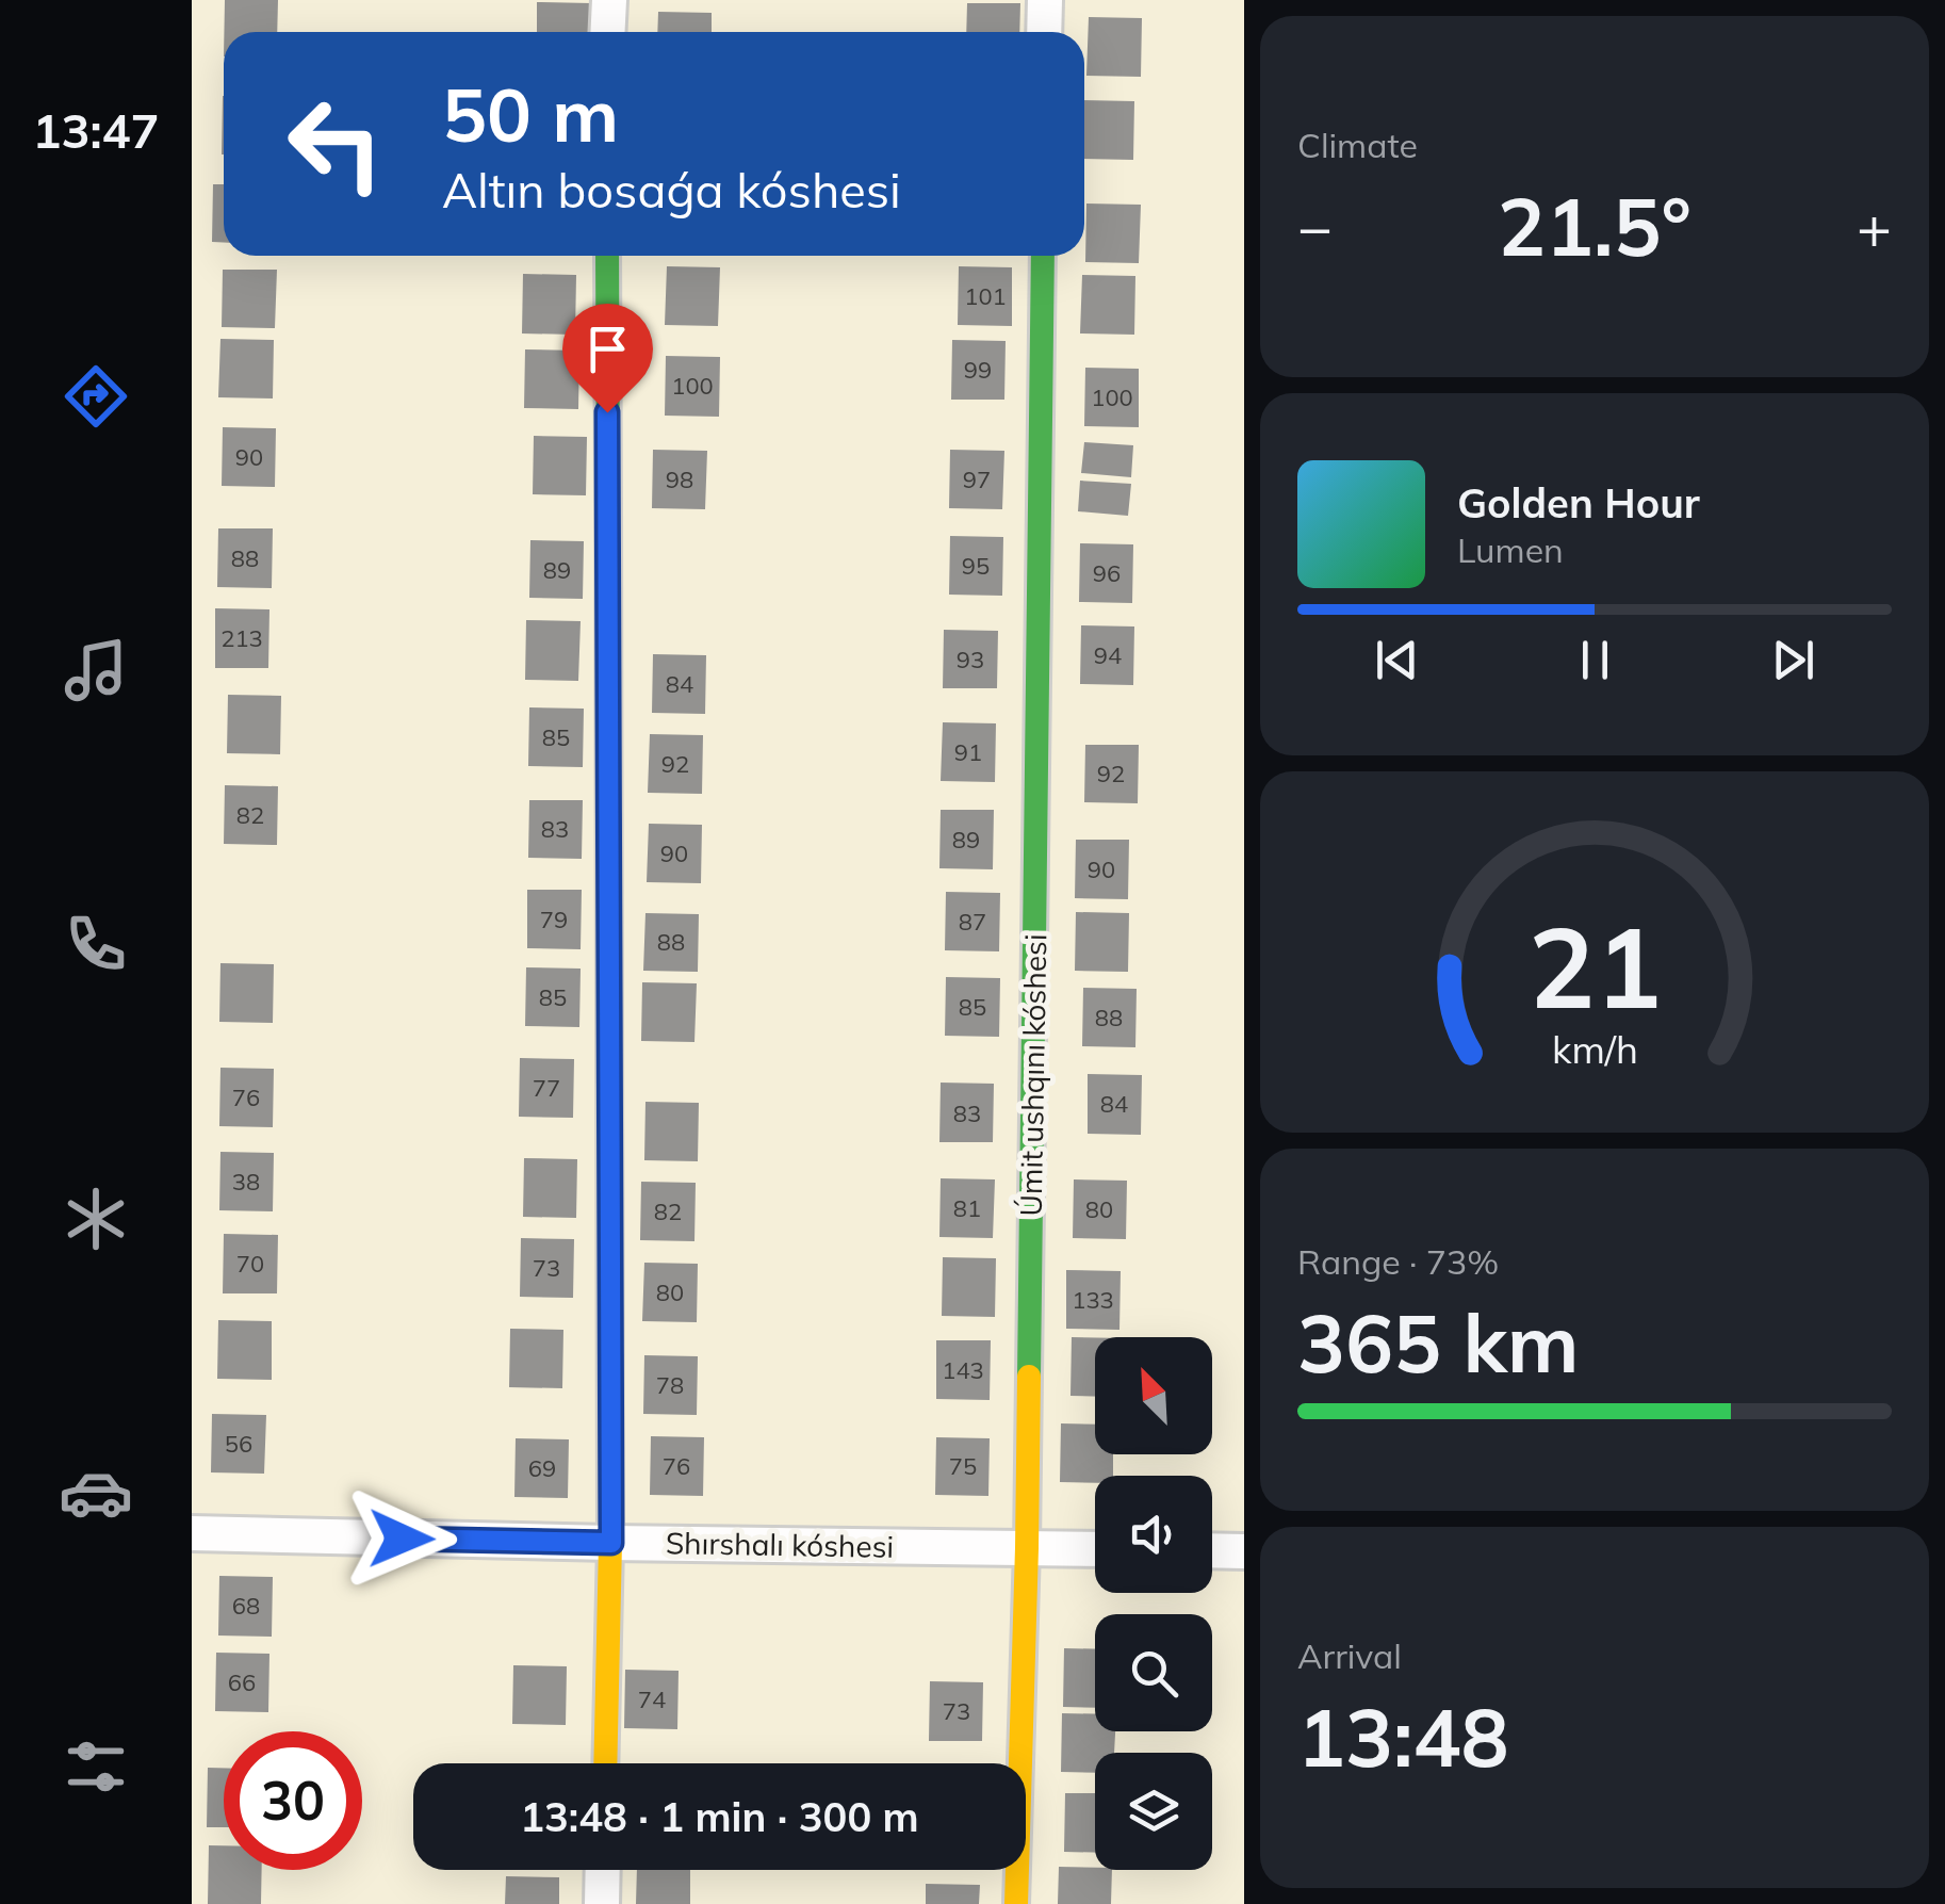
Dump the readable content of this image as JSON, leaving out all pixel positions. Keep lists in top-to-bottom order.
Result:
{
  "streets": {
    "street": ["Úmit ushqını kóshesi", "Shırshalı kóshesi"]
  },
  "crossings": [
    ["Úmit ushqını kóshesi", "Shırshalı kóshesi"]
  ],
  "house_numbers": [
    "101",
    "99",
    "100",
    "100",
    "90",
    "98",
    "97",
    "88",
    "95",
    "89",
    "96",
    "213",
    "94",
    "93",
    "84",
    "85",
    "91",
    "92",
    "92",
    "82",
    "83",
    "89",
    "90",
    "90",
    "79",
    "87",
    "88",
    "85",
    "85",
    "88",
    "77",
    "76",
    "84",
    "83",
    "38",
    "81",
    "80",
    "82",
    "70",
    "73",
    "80",
    "133",
    "143",
    "78",
    "56",
    "76",
    "75",
    "69",
    "68",
    "66",
    "74",
    "73"
  ],
  "north": "top left",
  "page": {
    "tabs": "13:47",
    "tile": [
      "Climate",
      ["Range · 73%", "365 km"],
      ["Arrival", "13:48"]
    ],
    "turn": ["50 m", "Altın bosaǵa kóshesi"],
    "heat": ["−", "21.5°", "+"],
    "song": ["Golden Hour", "Lumen"],
    "limit": "30",
    "trip": "13:48 · 1 min · 300 m",
    "gauge": ["21", "km/h"]
  }
}
